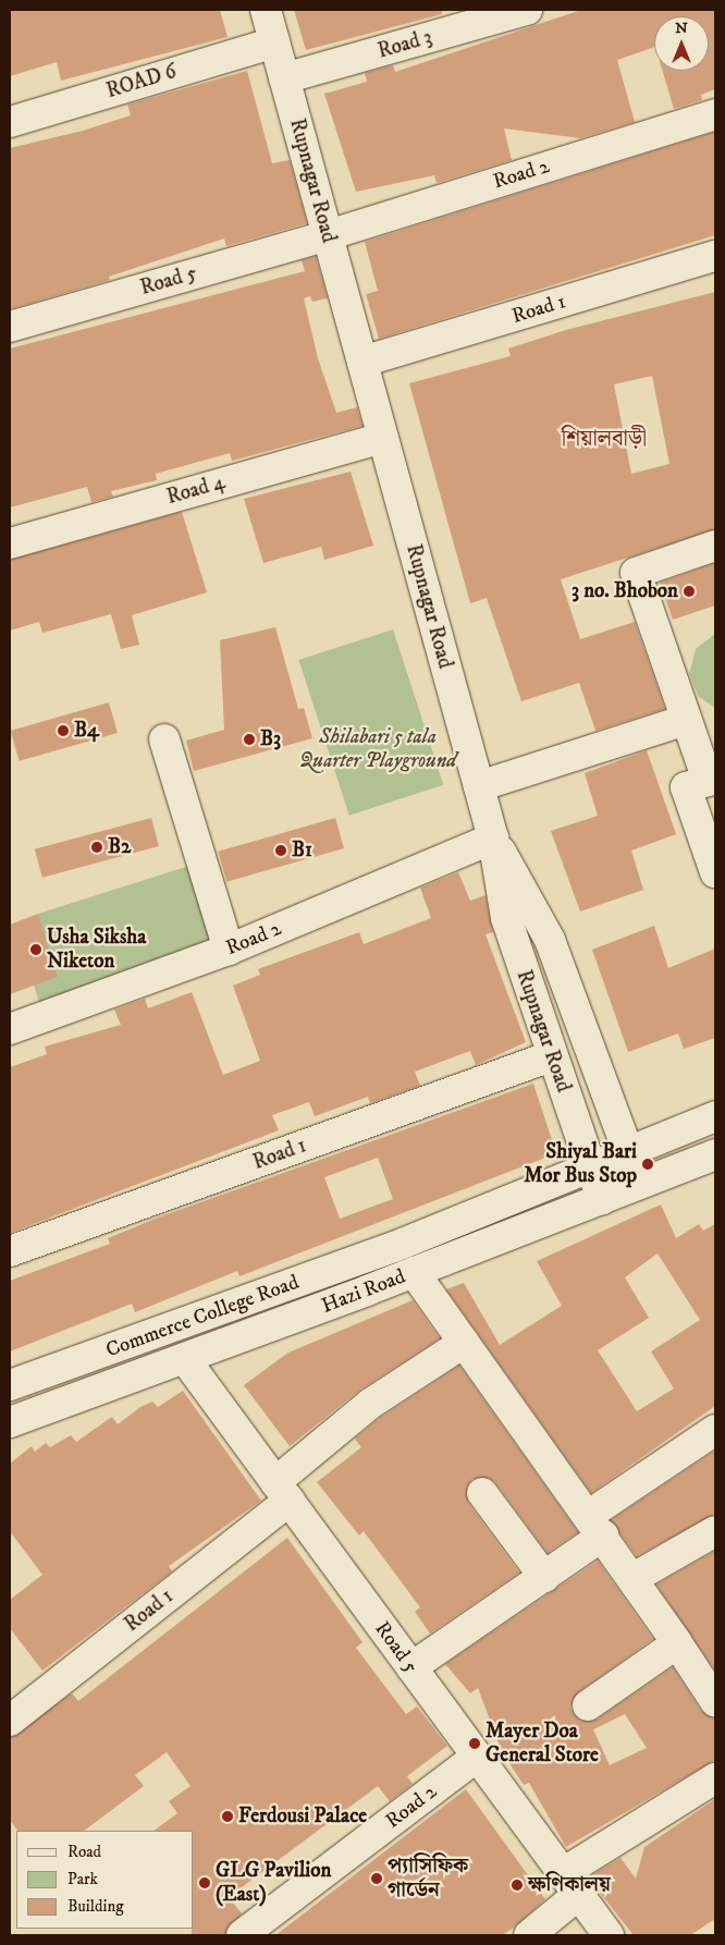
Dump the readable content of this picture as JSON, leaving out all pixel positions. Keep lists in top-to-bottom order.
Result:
{
  "streets": {
    "street": [
      "Road 3",
      "ROAD 6",
      "Road 2",
      "Rupnagar Road",
      "Road 5",
      "Road 1",
      "Road 4",
      "Hazi Road",
      "Commerce College Road"
    ]
  },
  "crossings": [
    ["Road 3", "Rupnagar Road"],
    ["ROAD 6", "Rupnagar Road"],
    ["Road 2", "Rupnagar Road"],
    ["Road 2", "Road 5"],
    ["Rupnagar Road", "Road 5"],
    ["Rupnagar Road", "Road 1"],
    ["Rupnagar Road", "Road 4"],
    ["Rupnagar Road", "Hazi Road"],
    ["Rupnagar Road", "Commerce College Road"],
    ["Road 5", "Road 1"],
    ["Road 5", "Hazi Road"]
  ],
  "districts": ["শিয়ালবাড়ী"],
  "parks": ["Shilabari 5 tala Quarter Playground"],
  "places": [
    "3 no. Bhobon",
    "B4",
    "B3",
    "B2",
    "B1",
    "Usha Siksha Niketon",
    "Shiyal Bari Mor Bus Stop",
    "Mayer Doa General Store",
    "Ferdousi Palace",
    "প্যাসিফিক গার্ডেন",
    "GLG Pavilion (East)",
    "ক্ষণিকালয়"
  ],
  "legend": ["Road", "Park", "Building"],
  "north": "top"
}
